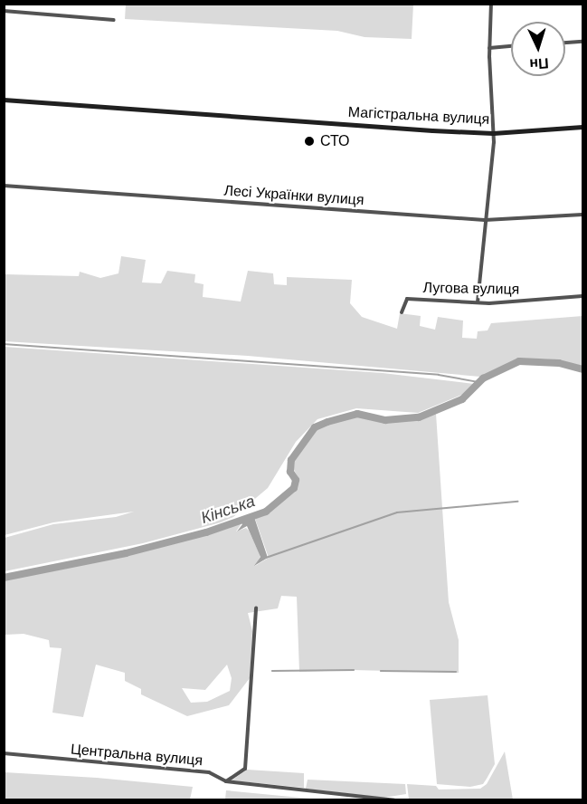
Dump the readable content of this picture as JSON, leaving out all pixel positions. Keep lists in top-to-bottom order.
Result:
{
  "streets": {
    "main road": ["Магістральна вулиця"],
    "street": ["Лесі Українки вулиця", "Лугова вулиця", "Центральна вулиця"]
  },
  "water": ["Кінська"],
  "places": ["СТО"],
  "north": "bottom"
}
